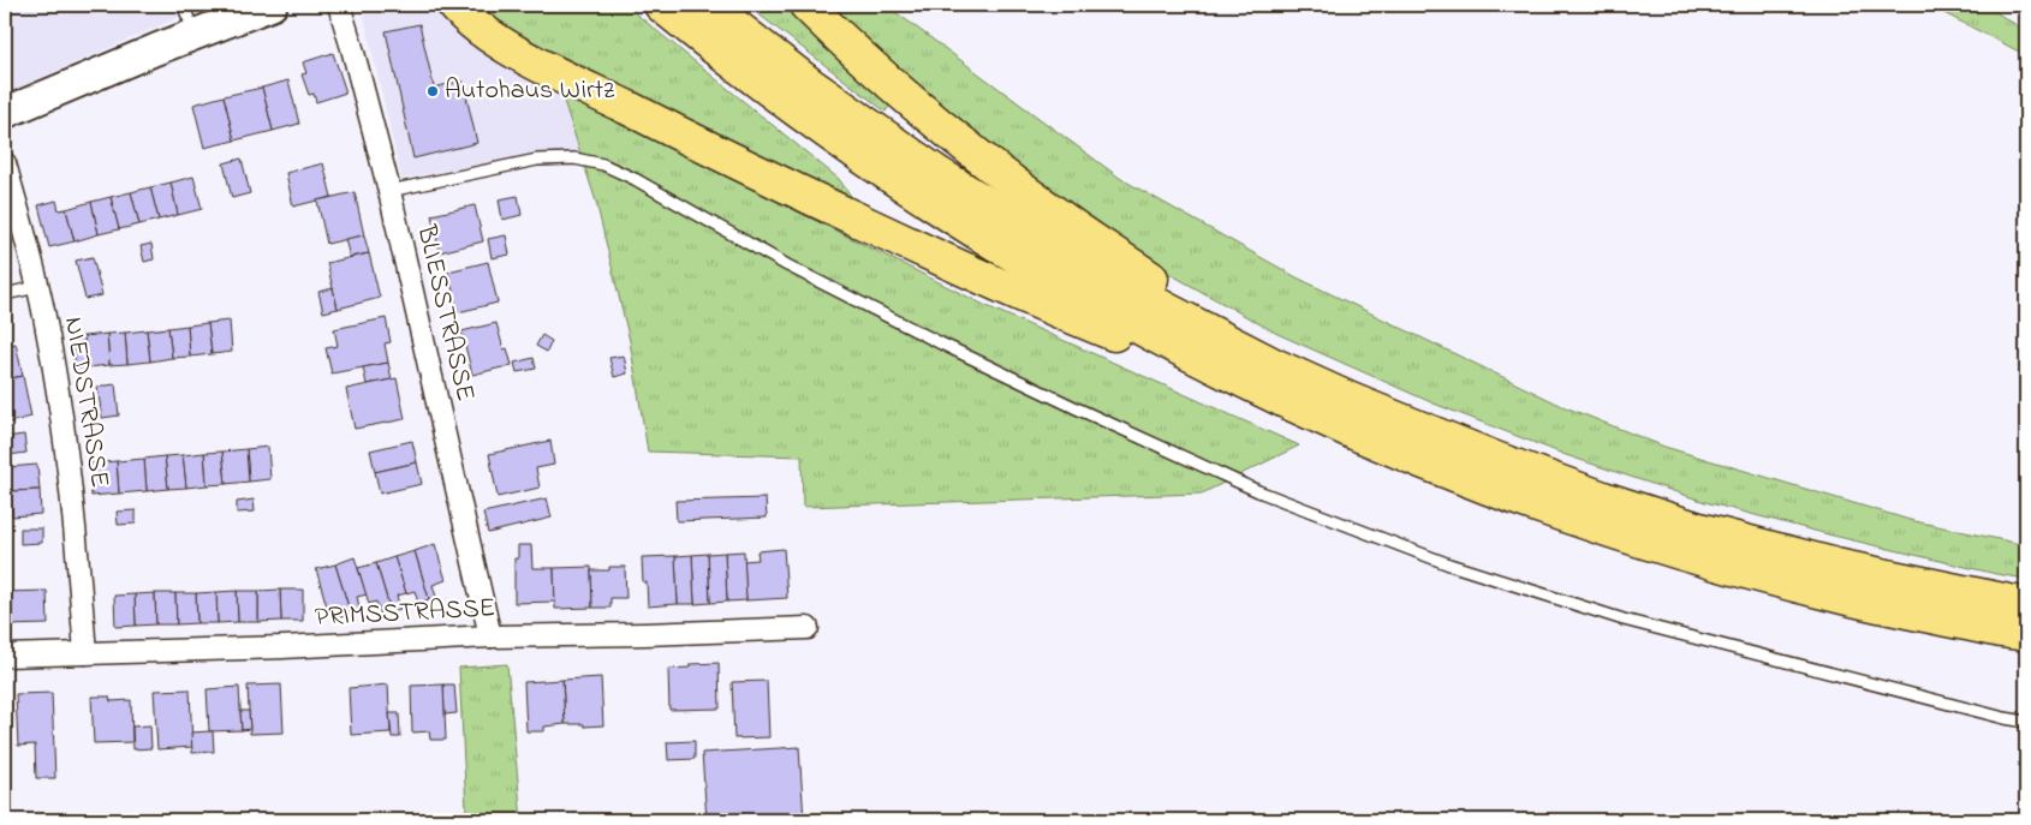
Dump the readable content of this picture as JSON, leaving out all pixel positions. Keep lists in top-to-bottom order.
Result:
{
  "streets": {
    "street": ["BLIESSTRASSE", "NIEDSTRASSE", "PRIMSSTRASSE"]
  },
  "crossings": [
    ["BLIESSTRASSE", "PRIMSSTRASSE"],
    ["NIEDSTRASSE", "PRIMSSTRASSE"]
  ],
  "places": ["Autohaus Wirtz"]
}
